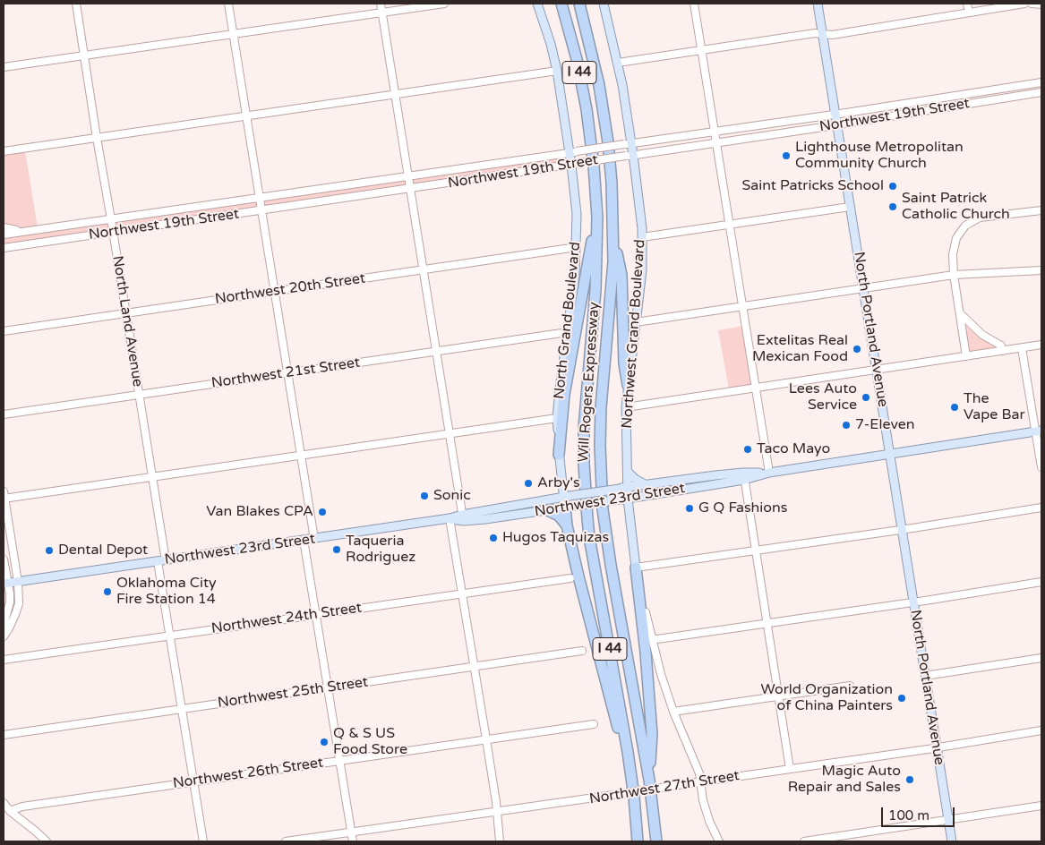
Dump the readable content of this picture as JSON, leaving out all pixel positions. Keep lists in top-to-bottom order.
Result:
{
  "streets": {
    "highway": ["I 44", "Will Rogers Expressway"],
    "main road": [
      "North Grand Boulevard",
      "North Portland Avenue",
      "Northwest Grand Boulevard",
      "Northwest 23rd Street"
    ],
    "street": [
      "Northwest 19th Street",
      "Northwest 20th Street",
      "North Land Avenue",
      "Northwest 21st Street",
      "Northwest 24th Street",
      "Northwest 25th Street",
      "Northwest 26th Street",
      "Northwest 27th Street"
    ]
  },
  "crossings": [
    ["Northwest 19th Street", "North Grand Boulevard"],
    ["Northwest 19th Street", "North Land Avenue"],
    ["Northwest 19th Street", "North Portland Avenue"],
    ["Northwest 19th Street", "Northwest Grand Boulevard"],
    ["Northwest 20th Street", "North Grand Boulevard"],
    ["Northwest 20th Street", "North Land Avenue"],
    ["North Grand Boulevard", "Northwest 21st Street"],
    ["North Grand Boulevard", "Northwest 23rd Street"],
    ["North Land Avenue", "Northwest 21st Street"],
    ["North Land Avenue", "Northwest 23rd Street"],
    ["North Land Avenue", "Northwest 24th Street"],
    ["North Land Avenue", "Northwest 25th Street"],
    ["North Land Avenue", "Northwest 26th Street"],
    ["North Portland Avenue", "Northwest 23rd Street"],
    ["North Portland Avenue", "Northwest 27th Street"],
    ["Northwest Grand Boulevard", "Northwest 23rd Street"],
    ["Northwest Grand Boulevard", "Northwest 27th Street"]
  ],
  "places": [
    "Lighthouse Metropolitan Community Church",
    "Saint Patricks School",
    "Saint Patrick Catholic Church",
    "Extelitas Real Mexican Food",
    "Lees Auto Service",
    "The Vape Bar",
    "7-Eleven",
    "Taco Mayo",
    "Arby's",
    "Sonic",
    "G Q Fashions",
    "Van Blakes CPA",
    "Hugos Taquizas",
    "Taqueria Rodriguez",
    "Dental Depot",
    "Oklahoma City Fire Station 14",
    "World Organization of China Painters",
    "Q & S US Food Store",
    "Magic Auto Repair and Sales"
  ],
  "scale_bar": "100 m"
}
